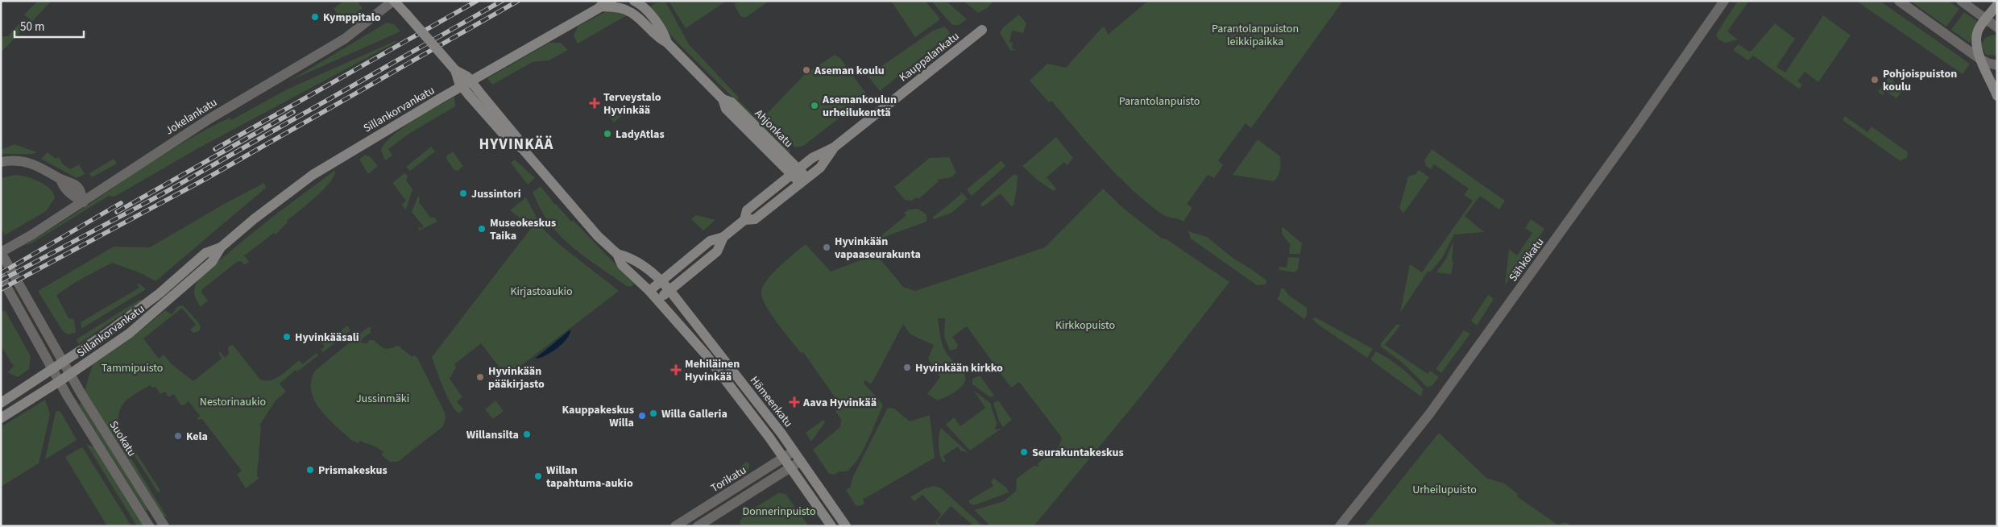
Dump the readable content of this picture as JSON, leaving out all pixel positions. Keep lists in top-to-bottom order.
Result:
{
  "streets": {
    "main road": [
      "Kauppalankatu",
      "Sillankorvankatu",
      "Ahjonkatu",
      "Hämeenkatu"
    ],
    "street": [
      "Jokelankatu",
      "Sähkökatu",
      "Suokatu",
      "Torikatu"
    ]
  },
  "crossings": [
    ["Kauppalankatu", "Ahjonkatu"],
    ["Kauppalankatu", "Hämeenkatu"],
    ["Sillankorvankatu", "Ahjonkatu"],
    ["Sillankorvankatu", "Suokatu"],
    ["Jokelankatu", "Suokatu"],
    ["Hämeenkatu", "Torikatu"]
  ],
  "districts": ["HYVINKÄÄ"],
  "parks": [
    "Parantolanpuiston leikkipaikka",
    "Parantolanpuisto",
    "Kirjastoaukio",
    "Kirkkopuisto",
    "Tammipuisto",
    "Jussinmäki",
    "Nestorinaukio",
    "Urheilupuisto",
    "Donnerinpuisto"
  ],
  "places": {
    "other": [
      "Kymppitalo",
      "Aseman koulu",
      "Pohjoispuiston koulu",
      "Asemankoulun urheilukenttä",
      "LadyAtlas",
      "Jussintori",
      "Museokeskus Taika",
      "Hyvinkään vapaaseurakunta",
      "Hyvinkääsali",
      "Hyvinkään kirkko",
      "Hyvinkään pääkirjasto",
      "Willa Galleria",
      "Kauppakeskus Willa",
      "Willansilta",
      "Kela",
      "Seurakuntakeskus",
      "Prismakeskus",
      "Willan tapahtuma-aukio"
    ],
    "health": ["Terveystalo Hyvinkää", "Mehiläinen Hyvinkää", "Aava Hyvinkää"]
  },
  "scale_bar": "50 m"
}
